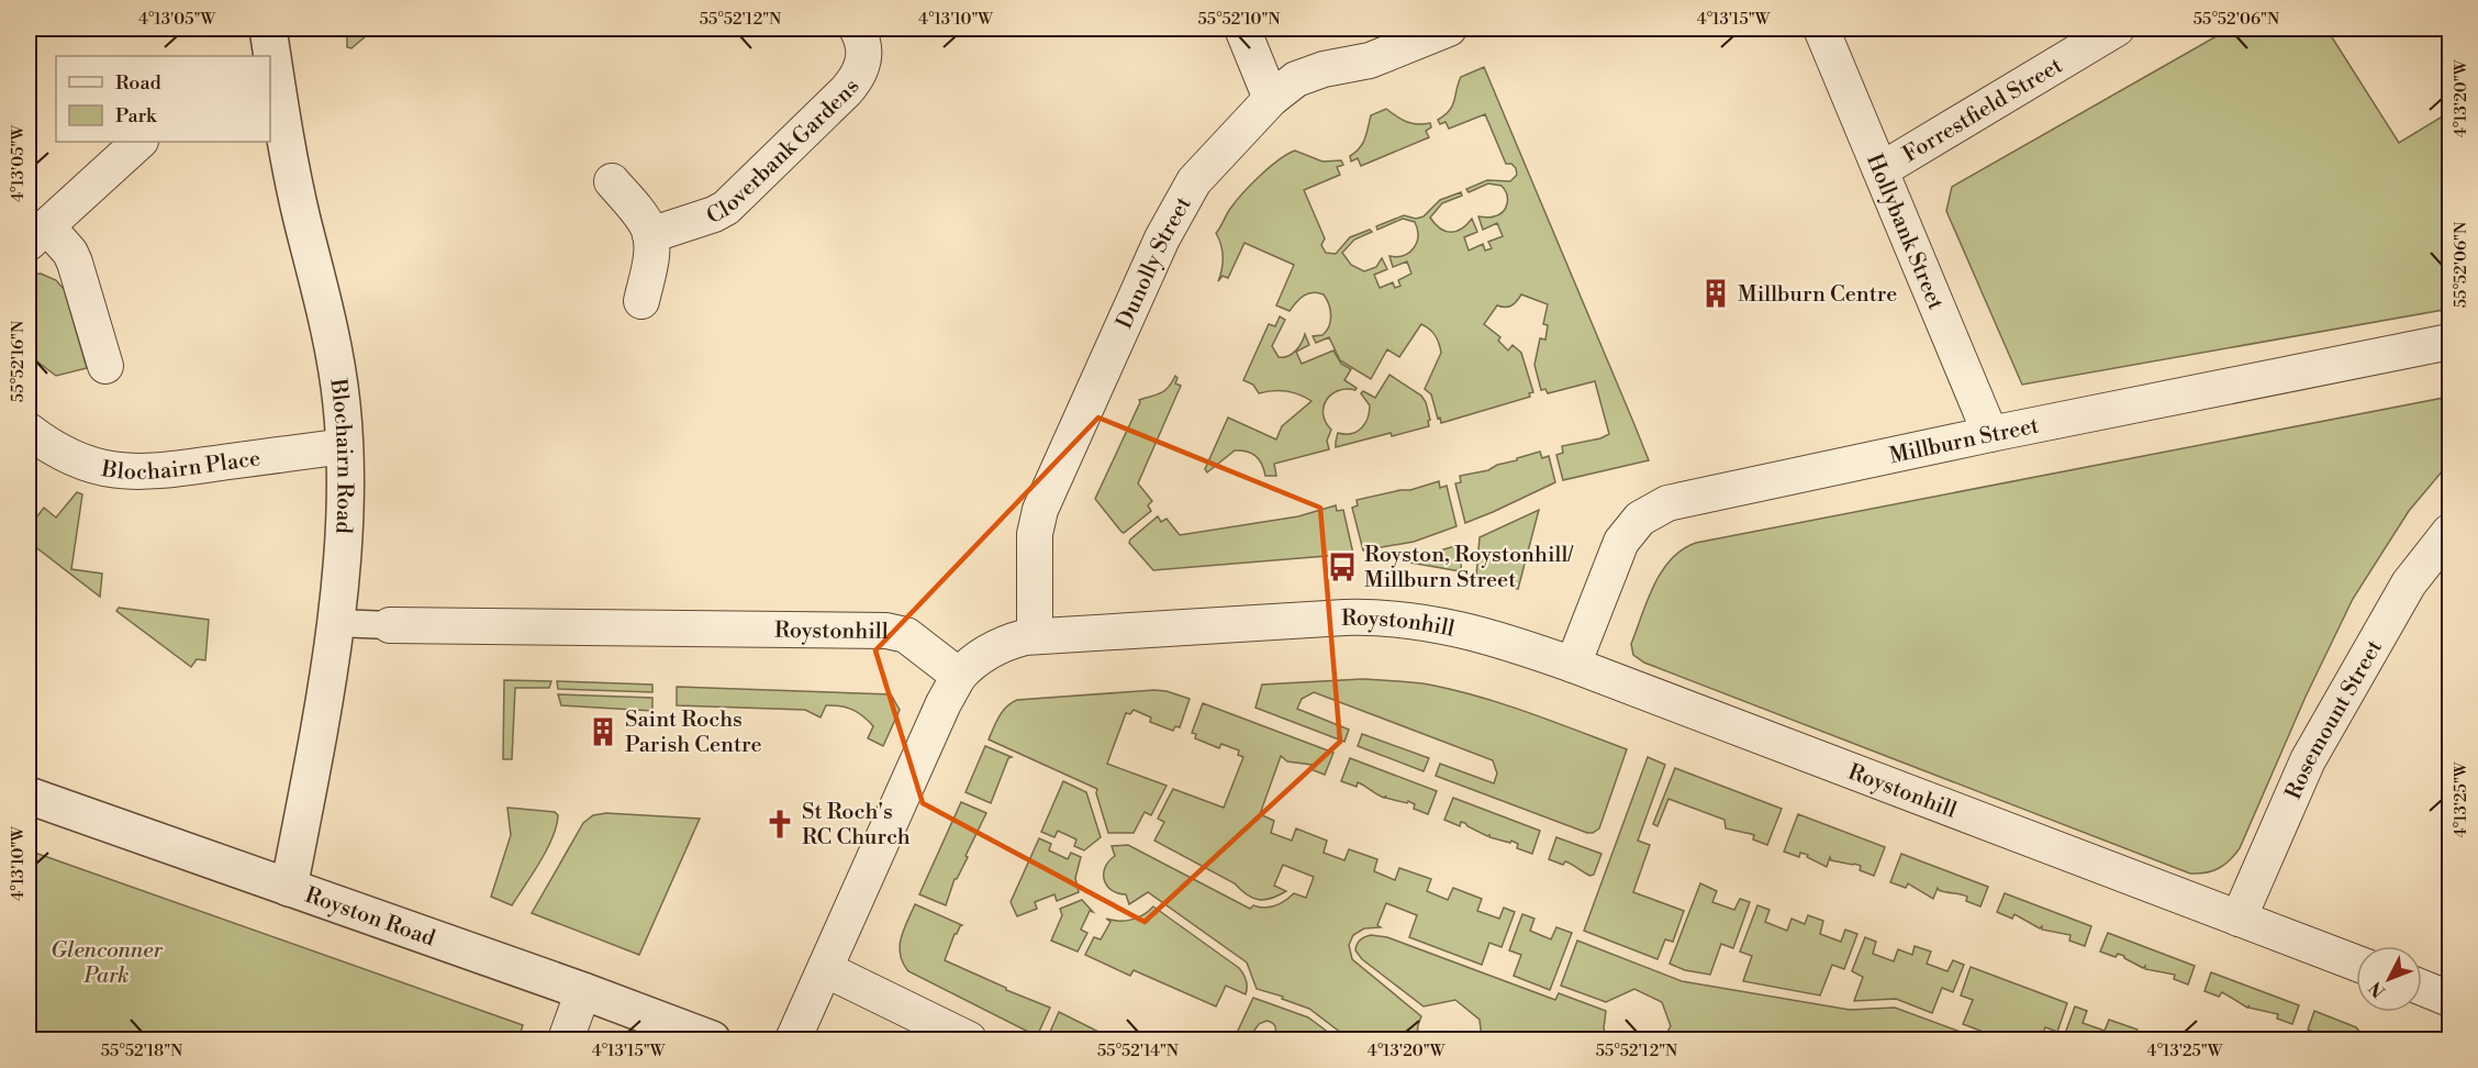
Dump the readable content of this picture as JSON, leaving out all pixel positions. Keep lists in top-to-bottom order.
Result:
{
  "streets": {
    "street": [
      "Forrestfield Street",
      "Cloverbank Gardens",
      "Hollybank Street",
      "Dunolly Street",
      "Millburn Street",
      "Blochairn Road",
      "Blochairn Place",
      "Roystonhill",
      "Rosemount Street",
      "Royston Road"
    ]
  },
  "crossings": [
    ["Forrestfield Street", "Hollybank Street"],
    ["Hollybank Street", "Millburn Street"],
    ["Dunolly Street", "Roystonhill"],
    ["Millburn Street", "Roystonhill"],
    ["Blochairn Road", "Blochairn Place"],
    ["Blochairn Road", "Royston Road"],
    ["Roystonhill", "Rosemount Street"]
  ],
  "parks": ["Glenconner Park"],
  "places": {
    "building": ["Millburn Centre", "Saint Rochs Parish Centre"],
    "bus stop": ["Royston, Roystonhill/ Millburn Street"],
    "church": ["St Roch's RC Church"]
  },
  "legend": ["Road", "Park"],
  "north": "bottom left",
  "coordinates": [
    "4°13'05\"W",
    "55°52'12\"N",
    "4°13'10\"W",
    "55°52'10\"N",
    "4°13'15\"W",
    "55°52'06\"N",
    "4°13'20\"W",
    "55°52'16\"N",
    "4°13'25\"W",
    "55°52'18\"N",
    "55°52'14\"N"
  ]
}
